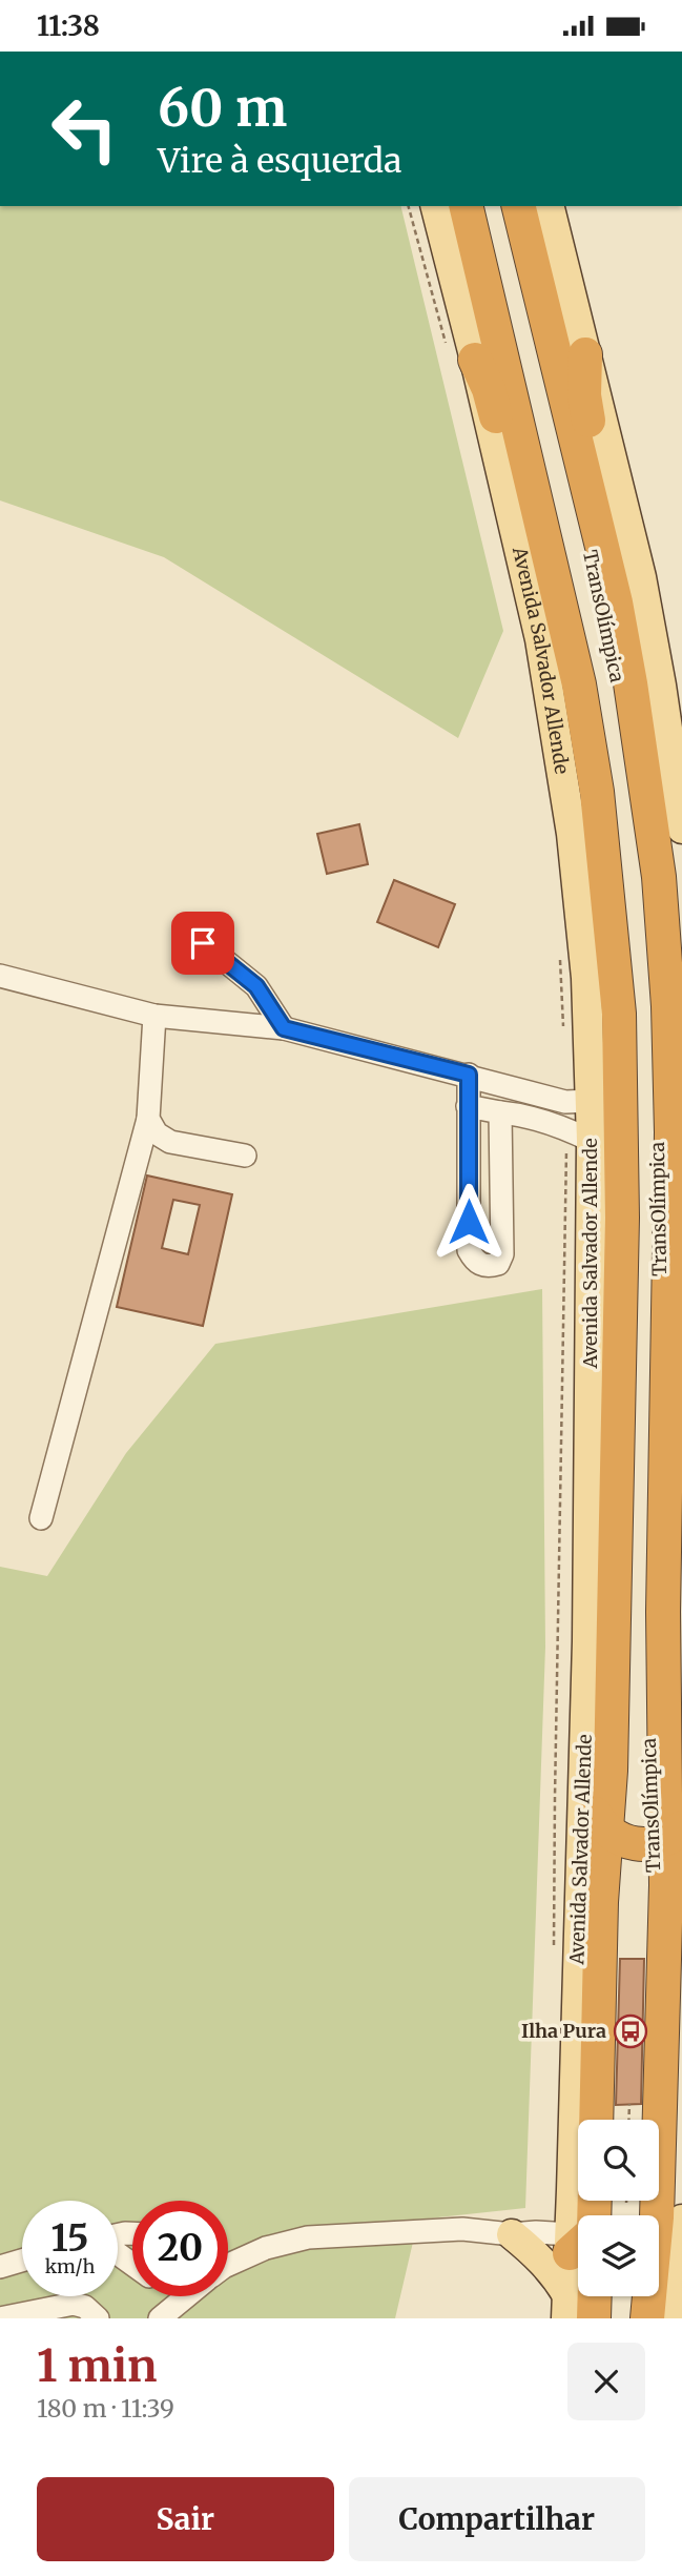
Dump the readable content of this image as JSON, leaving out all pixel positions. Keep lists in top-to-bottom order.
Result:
{
  "streets": {
    "highway": ["Avenida Salvador Allende"],
    "lane": ["TransOlímpica"]
  },
  "crossings": [
    ["TransOlímpica", "Avenida Salvador Allende"]
  ],
  "places": {
    "bus stop": ["Ilha Pura"]
  },
  "page": {
    "status": "11:38",
    "turn": ["60 m", "Vire à esquerda"],
    "speed": "15 km/h",
    "limit": "20",
    "heading": ["1 min", "180 m · 11:39"],
    "buttons": ["Sair", "Compartilhar"]
  }
}
